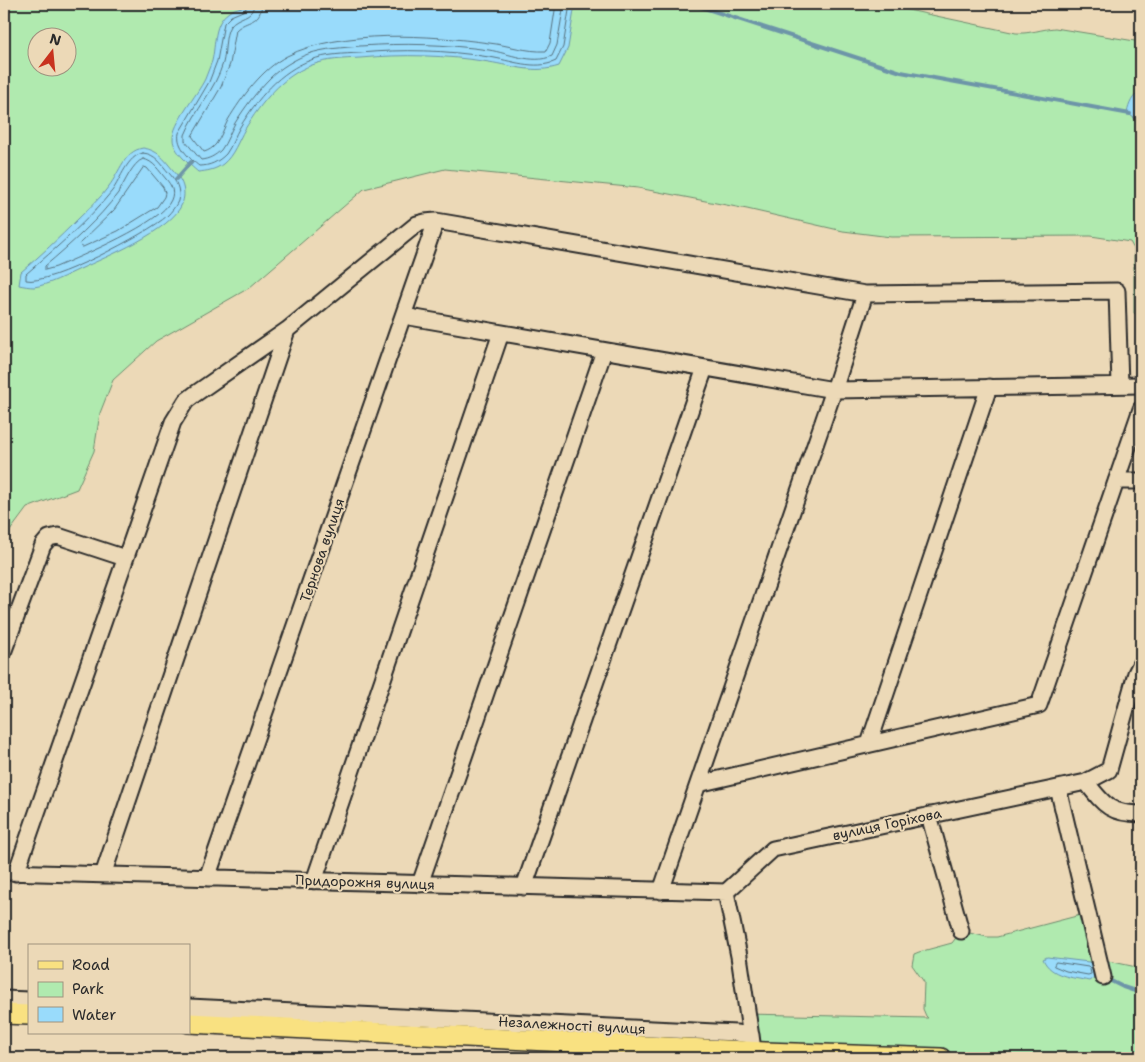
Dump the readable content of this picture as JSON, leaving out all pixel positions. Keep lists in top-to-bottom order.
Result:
{
  "streets": {
    "street": [
      "Тернова вулиця",
      "вулиця Горіхова",
      "Придорожня вулиця",
      "Незалежності вулиця"
    ]
  },
  "crossings": [
    ["Тернова вулиця", "Придорожня вулиця"],
    ["вулиця Горіхова", "Придорожня вулиця"]
  ],
  "legend": ["Road", "Park", "Water"],
  "north": "top"
}
